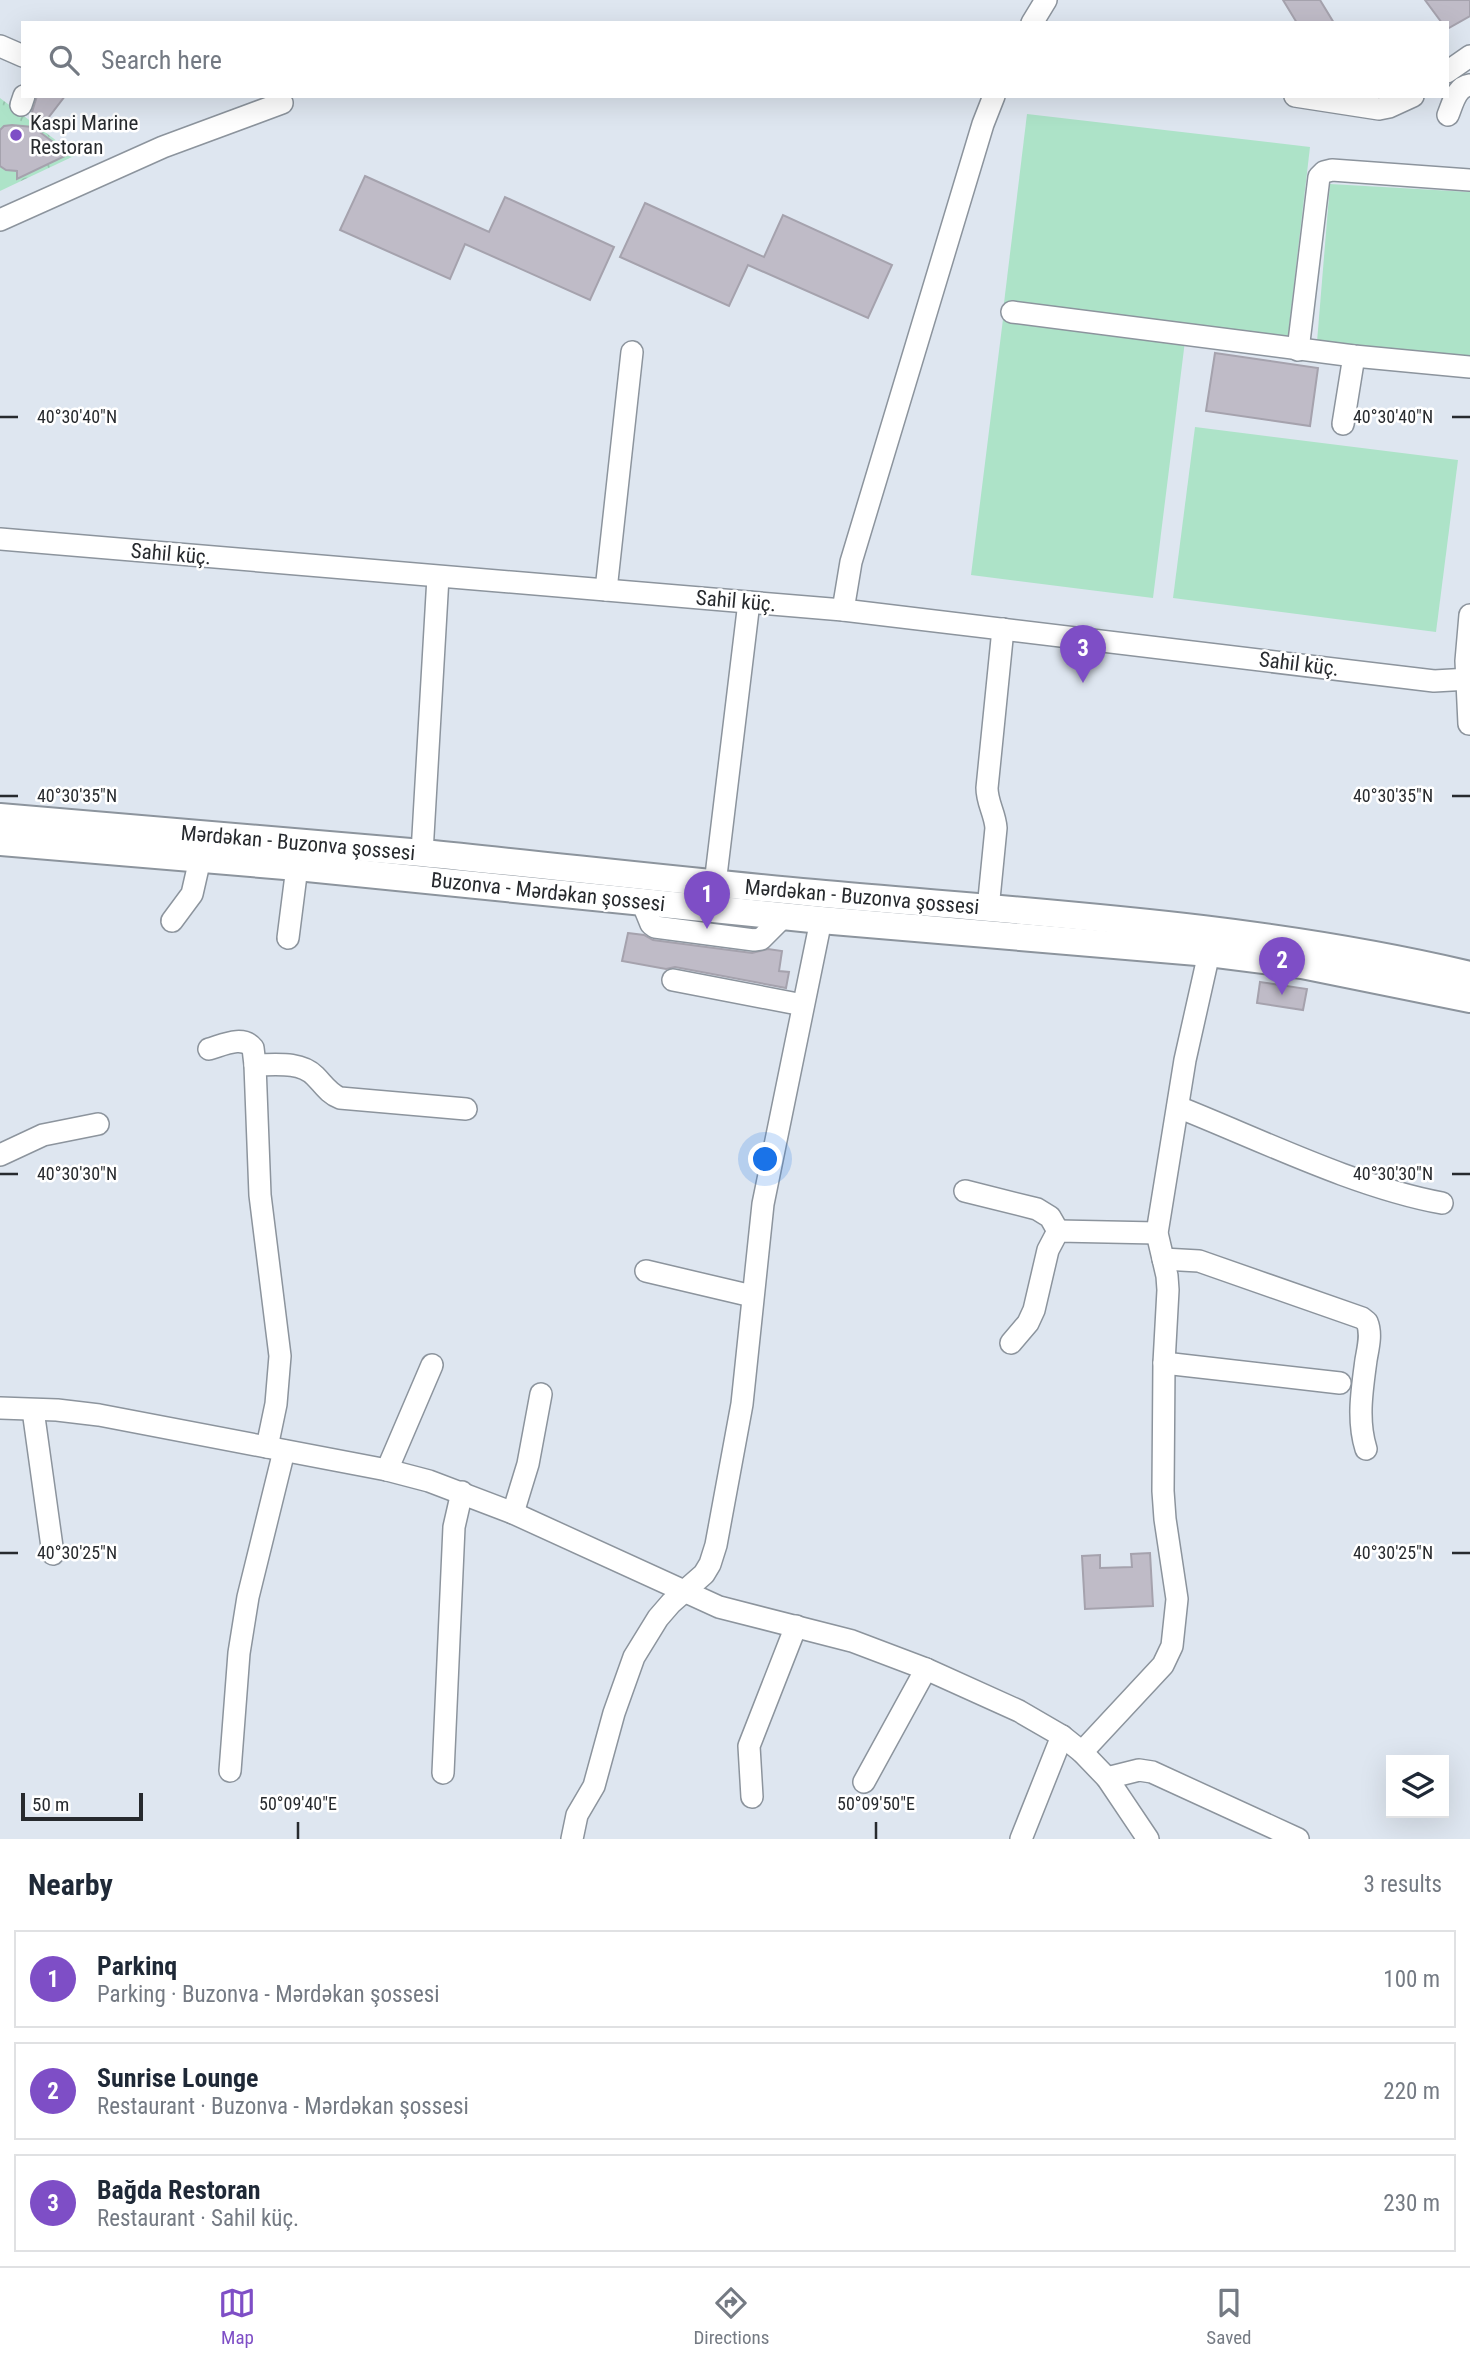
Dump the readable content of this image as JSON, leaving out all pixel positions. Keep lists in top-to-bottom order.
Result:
{
  "streets": {
    "main road": ["Mərdəkan - Buzonva şossesi", "Buzonva - Mərdəkan şossesi"],
    "street": ["Sahil küç."]
  },
  "places": ["Kaspi Marine Restoran"],
  "scale_bar": "50 m",
  "page": {
    "search": "Search here",
    "pins": ["3", "1", "2"],
    "scale": "50 m",
    "heading": ["Nearby", "3 results"],
    "list": [
      {
        "mark": "1",
        "name": "Parkinq",
        "note": "Parking · Buzonva - Mərdəkan şossesi",
        "value": "100 m"
      },
      {
        "mark": "2",
        "name": "Sunrise Lounge",
        "note": "Restaurant · Buzonva - Mərdəkan şossesi",
        "value": "220 m"
      },
      {
        "mark": "3",
        "name": "Bağda Restoran",
        "note": "Restaurant · Sahil küç.",
        "value": "230 m"
      }
    ],
    "nav": ["Map", "Directions", "Saved"]
  },
  "coordinates": [
    "40°30'40\"N",
    "40°30'35\"N",
    "40°30'30\"N",
    "40°30'25\"N",
    "50°09'40\"E",
    "50°09'50\"E"
  ]
}
